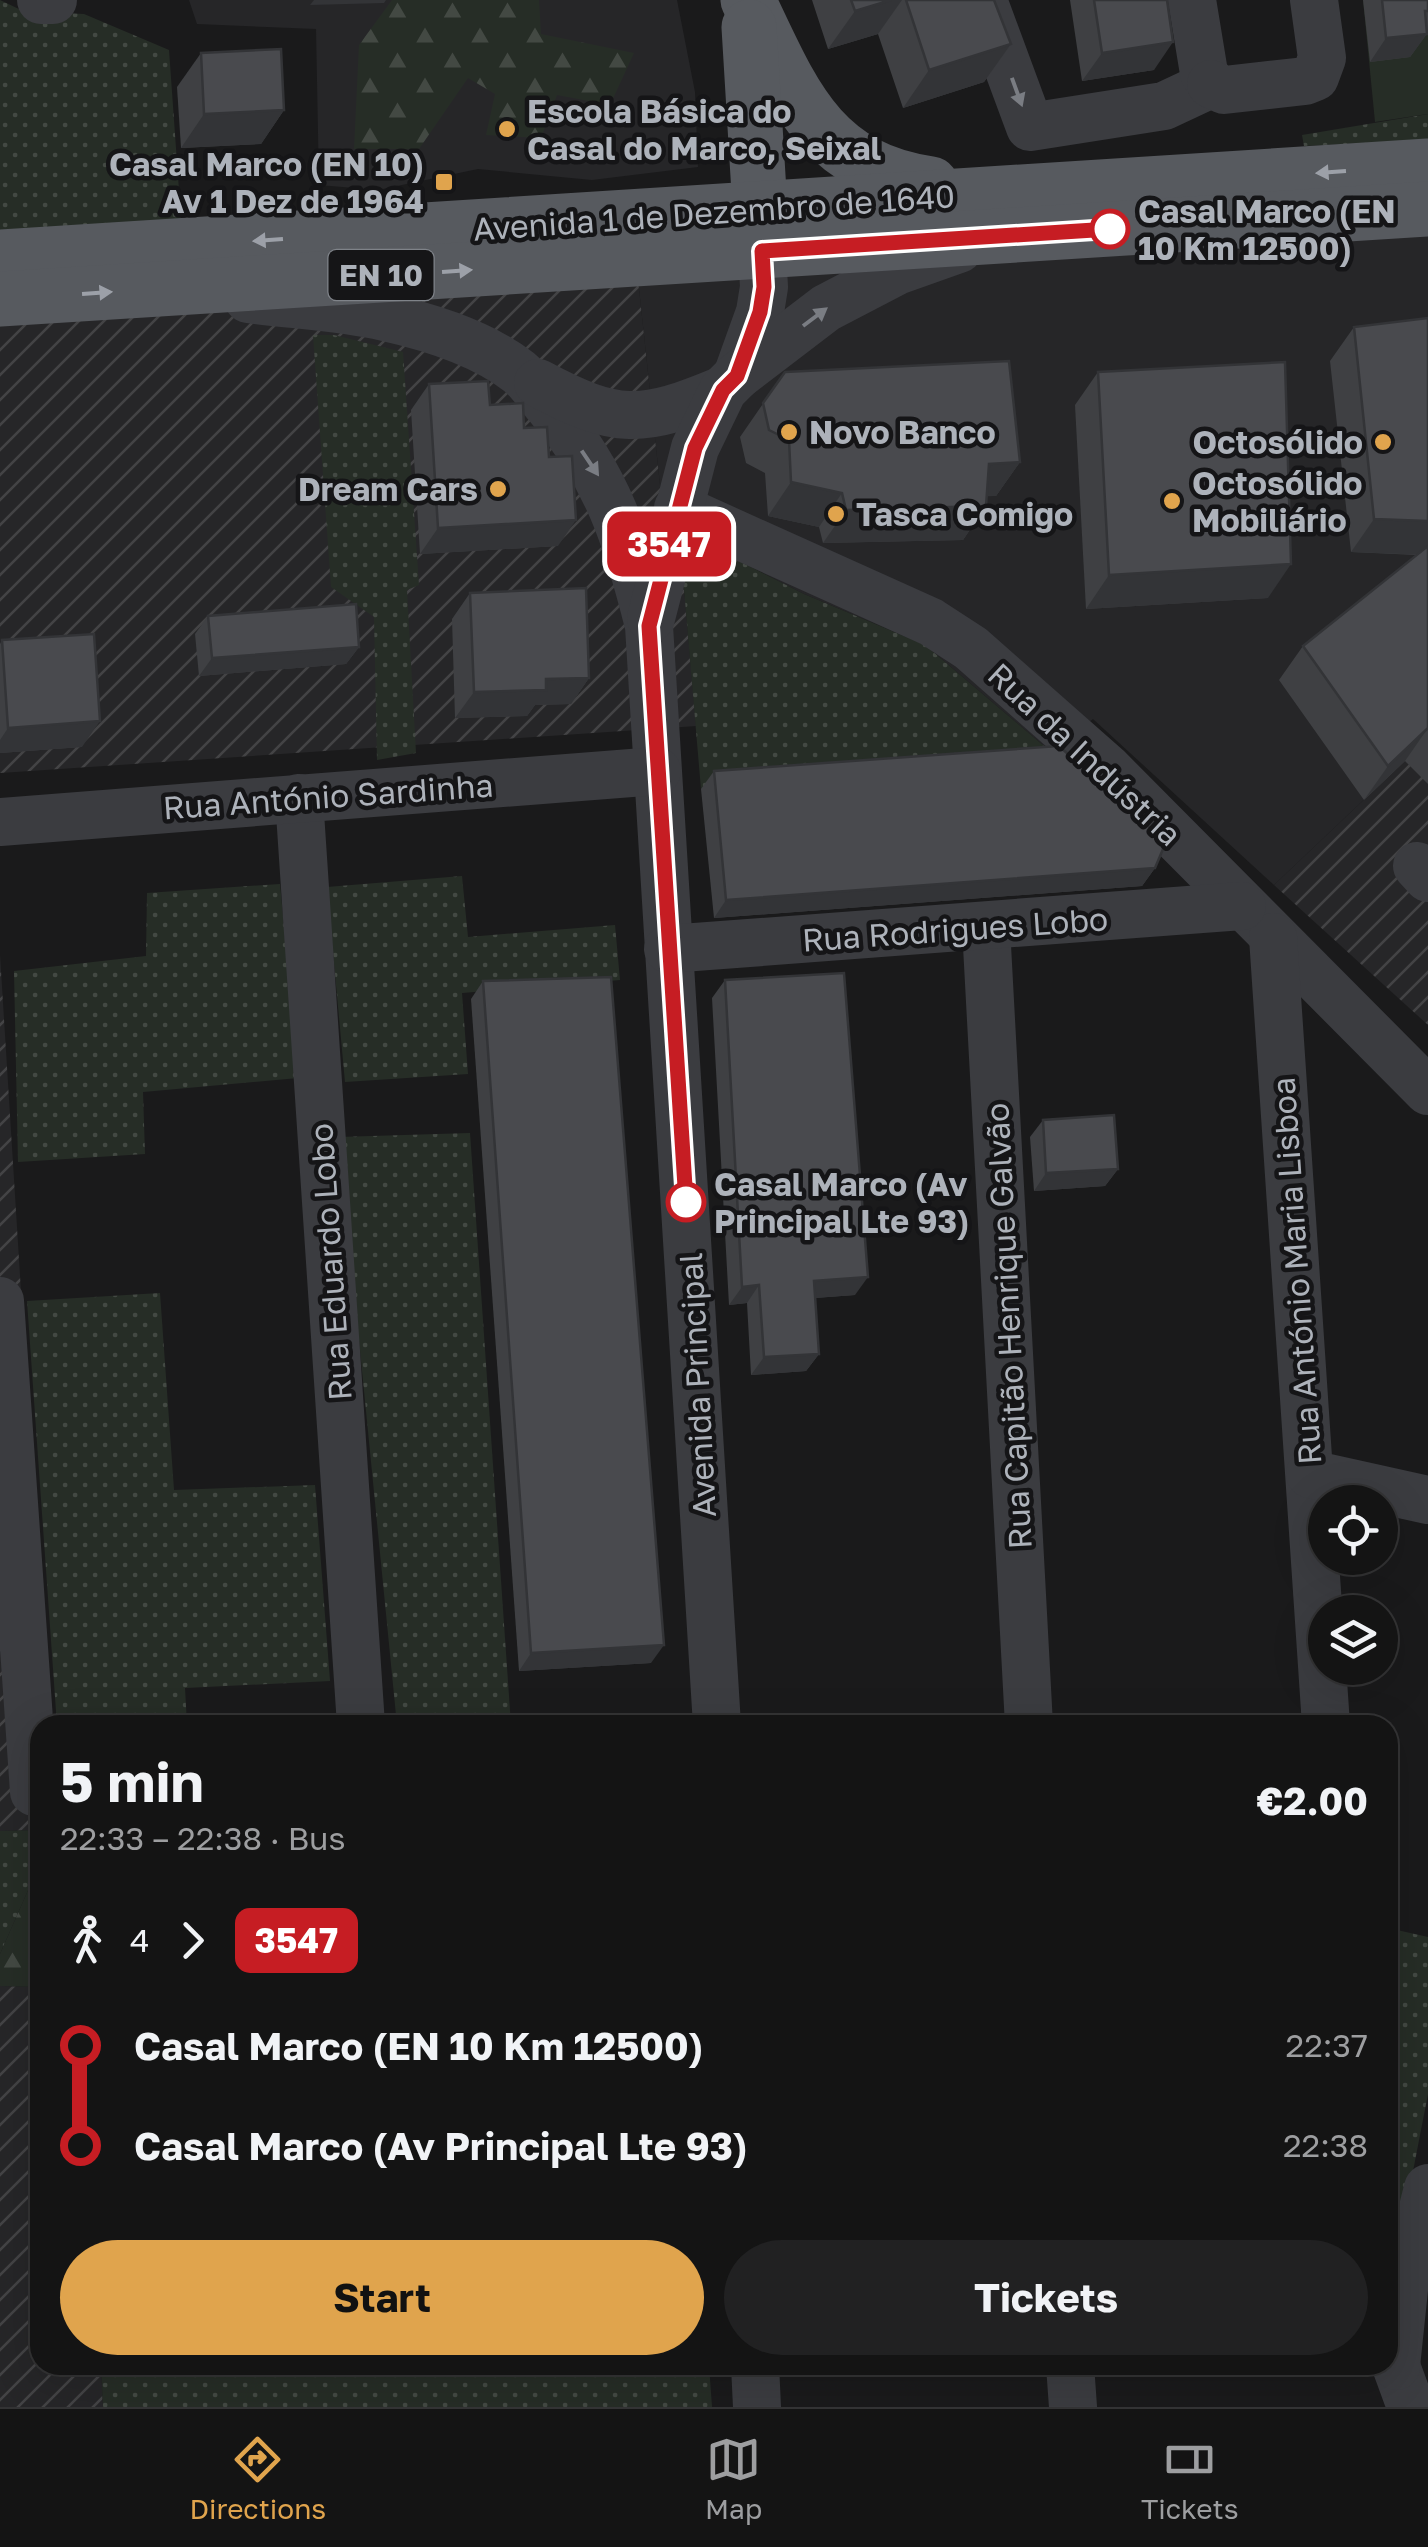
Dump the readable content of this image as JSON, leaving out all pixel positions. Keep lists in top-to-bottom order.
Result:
{
  "streets": {
    "main road": ["Avenida 1 de Dezembro de 1640", "EN 10"],
    "street": [
      "Rua da Indústria",
      "Rua António Sardinha",
      "Rua Rodrigues Lobo",
      "Rua Eduardo Lobo",
      "Rua António Maria Lisboa",
      "Rua Capitão Henrique Galvão",
      "Avenida Principal"
    ]
  },
  "crossings": [
    ["Avenida 1 de Dezembro de 1640", "Avenida Principal"],
    ["Rua da Indústria", "Rua Rodrigues Lobo"],
    ["Rua da Indústria", "Rua António Maria Lisboa"],
    ["Rua da Indústria", "Avenida Principal"],
    ["Rua António Sardinha", "Rua Eduardo Lobo"],
    ["Rua António Sardinha", "Avenida Principal"],
    ["Rua Rodrigues Lobo", "Rua António Maria Lisboa"],
    ["Rua Rodrigues Lobo", "Rua Capitão Henrique Galvão"],
    ["Rua Rodrigues Lobo", "Avenida Principal"]
  ],
  "places": {
    "other": [
      "Escola Básica do Casal do Marco, Seixal",
      "Casal Marco (EN 10 Km 12500)",
      "Novo Banco",
      "Octosólido",
      "Dream Cars",
      "Octosólido Mobiliário",
      "Tasca Comigo",
      "Casal Marco (Av Principal Lte 93)"
    ],
    "transit": ["Casal Marco (EN 10) Av 1 Dez de 1964"]
  },
  "lines": ["bus line 3547"],
  "page": {
    "on_map": "3547",
    "heading": ["5 min", "22:33 – 22:38 · Bus", "€2.00"],
    "legs": ["4", "3547"],
    "list": [
      {
        "name": "Casal Marco (EN 10 Km 12500)",
        "value": "22:37"
      },
      {
        "name": "Casal Marco (Av Principal Lte 93)",
        "value": "22:38"
      }
    ],
    "buttons": ["Start", "Tickets"],
    "tabs": ["Directions", "Map", "Tickets"]
  }
}
